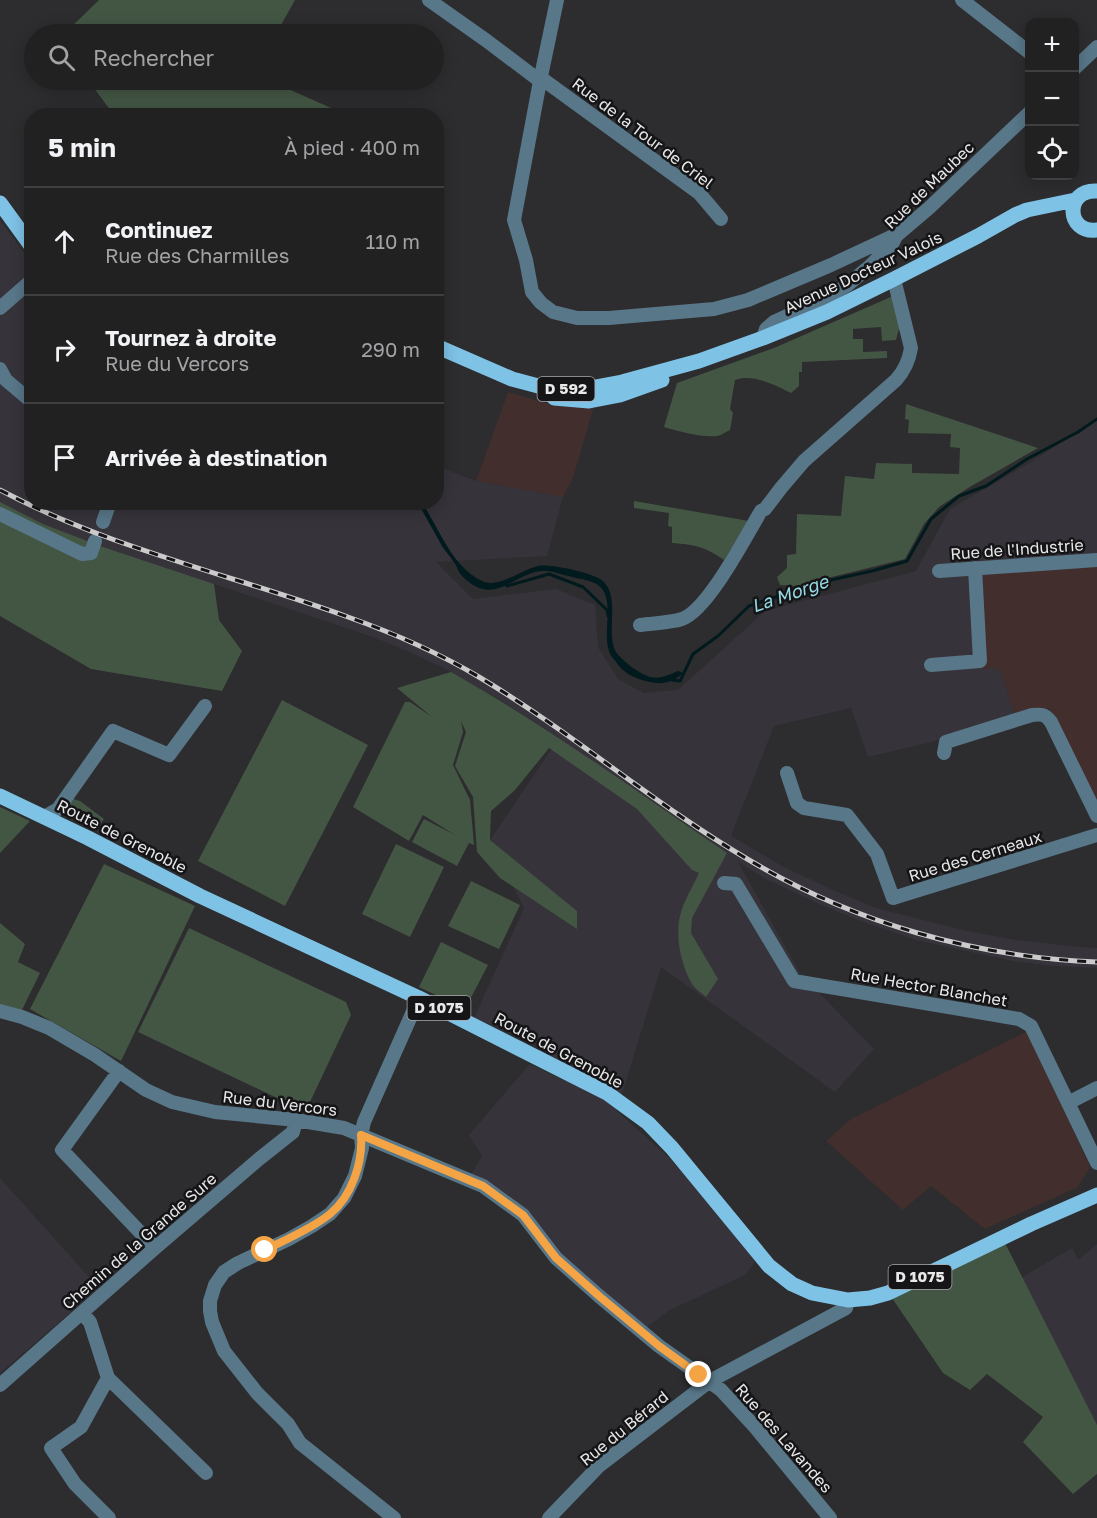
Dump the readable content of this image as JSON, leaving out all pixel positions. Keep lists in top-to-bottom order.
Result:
{
  "streets": {
    "main road": [
      "Avenue Docteur Valois",
      "D 592",
      "Route de Grenoble",
      "D 1075"
    ],
    "street": [
      "Rue de la Tour de Criel",
      "Rue de Maubec",
      "Rue de l'Industrie",
      "Rue des Cerneaux",
      "Rue Hector Blanchet",
      "Rue du Vercors",
      "Chemin de la Grande Sure",
      "Rue du Bérard",
      "Rue des Lavandes"
    ]
  },
  "crossings": [
    ["Rue de Maubec", "Avenue Docteur Valois"],
    ["Avenue Docteur Valois", "D 592"],
    ["Route de Grenoble", "Rue du Bérard"],
    ["Rue du Vercors", "Chemin de la Grande Sure"],
    ["Rue du Vercors", "Rue du Bérard"],
    ["Rue du Vercors", "Rue des Lavandes"],
    ["Rue du Bérard", "Rue des Lavandes"]
  ],
  "water": ["La Morge"],
  "page": {
    "map_buttons": ["+", "−"],
    "search": "Rechercher",
    "heading": ["5 min", "À pied · 400 m"],
    "list": [
      ["Continuez", "Rue des Charmilles", "110 m"],
      ["Tournez à droite", "Rue du Vercors", "290 m"],
      "Arrivée à destination"
    ]
  }
}
